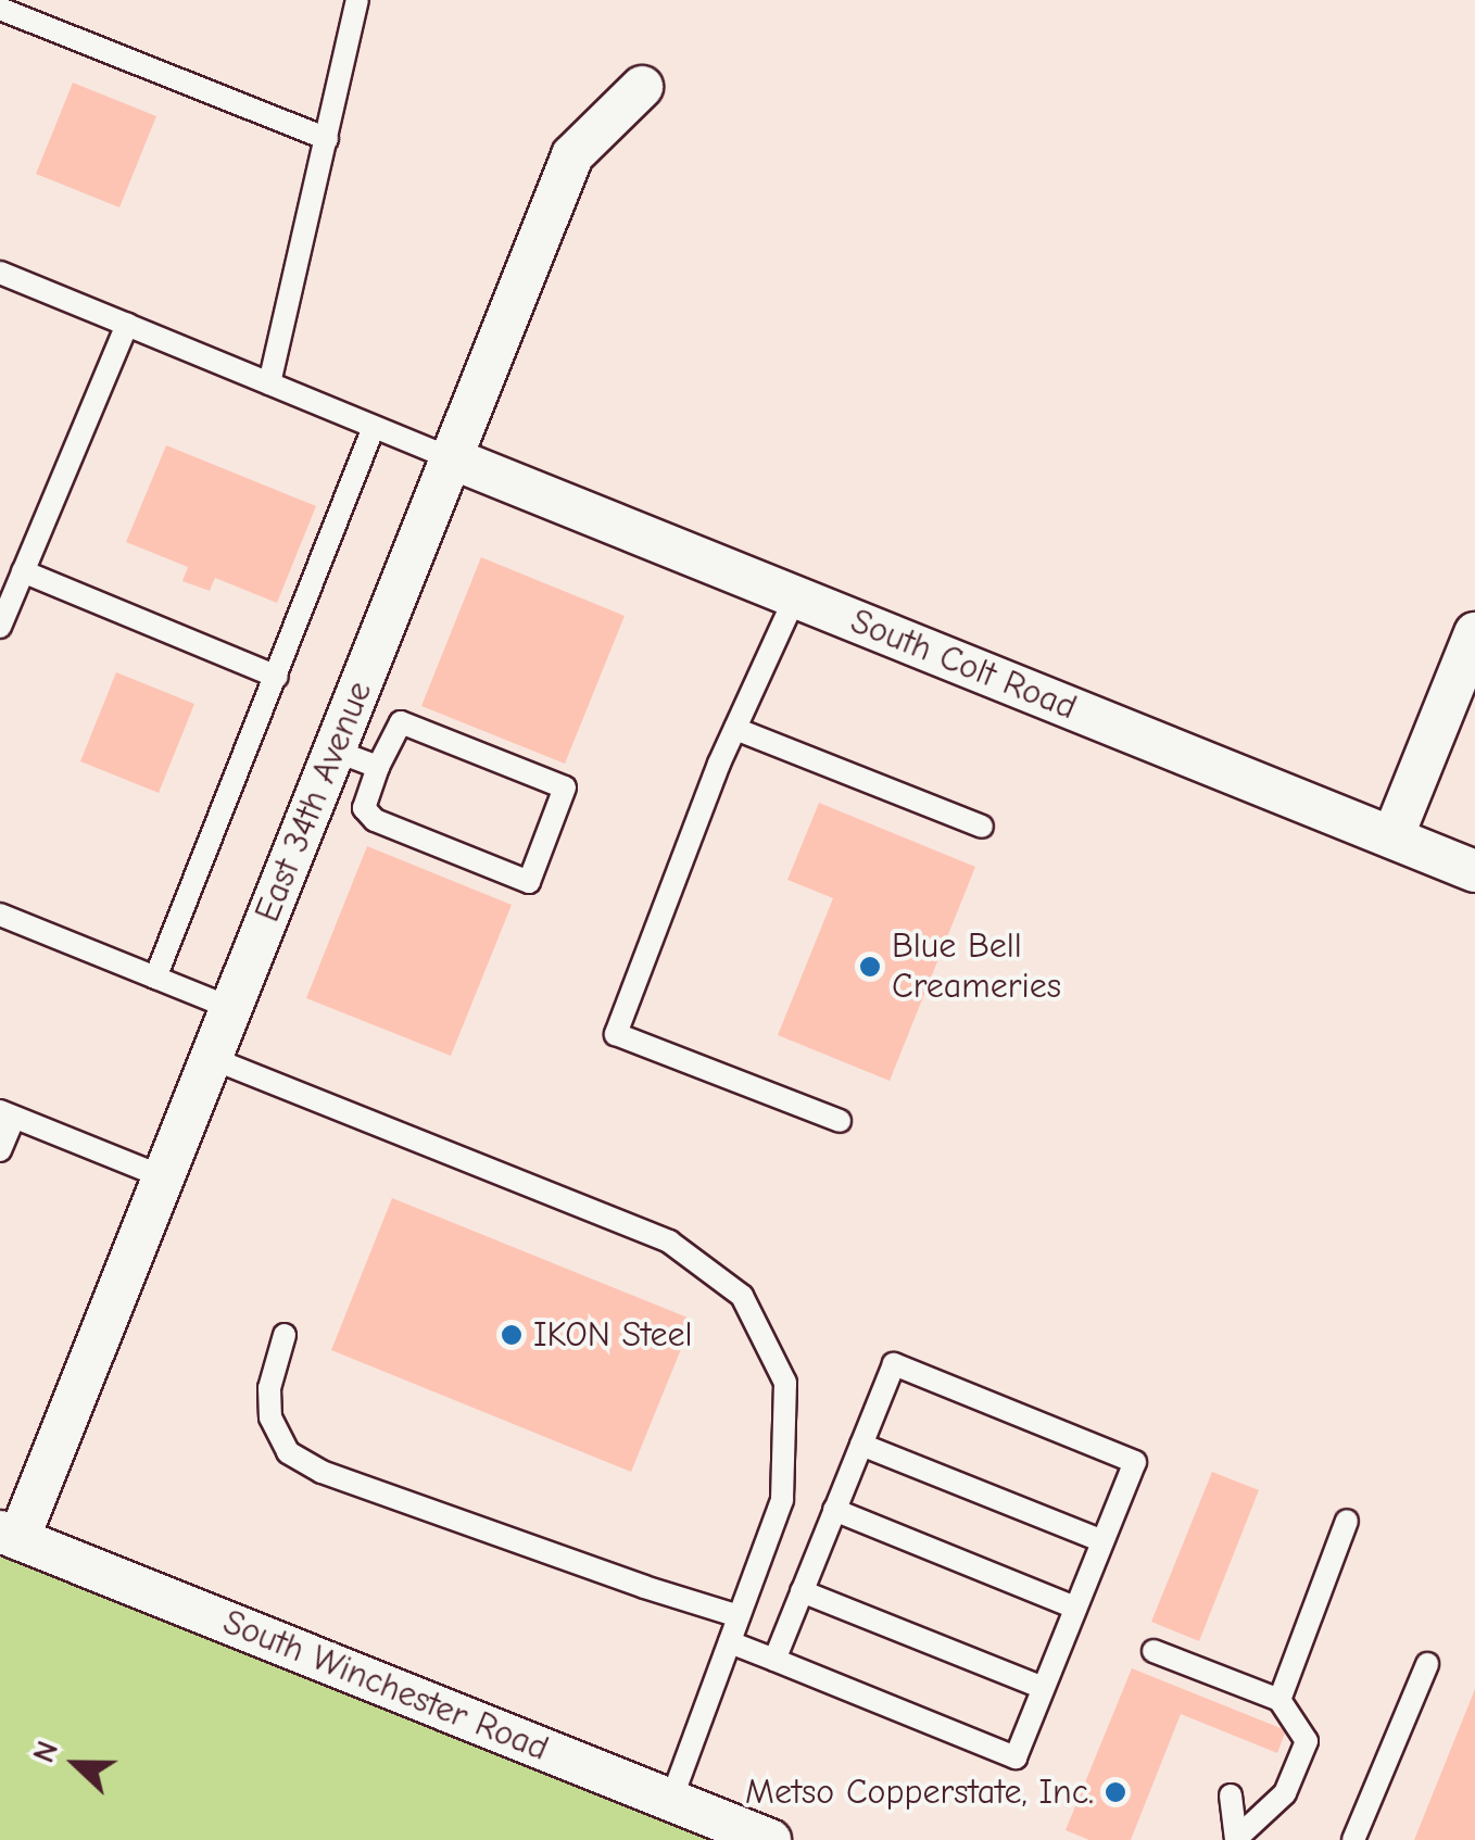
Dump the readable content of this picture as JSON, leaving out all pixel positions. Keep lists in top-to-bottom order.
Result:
{
  "streets": {
    "street": ["South Colt Road", "East 34th Avenue", "South Winchester Road"]
  },
  "crossings": [
    ["South Colt Road", "East 34th Avenue"],
    ["East 34th Avenue", "South Winchester Road"]
  ],
  "places": ["Blue Bell Creameries", "IKON Steel", "Metso Copperstate, Inc."],
  "north": "left"
}
